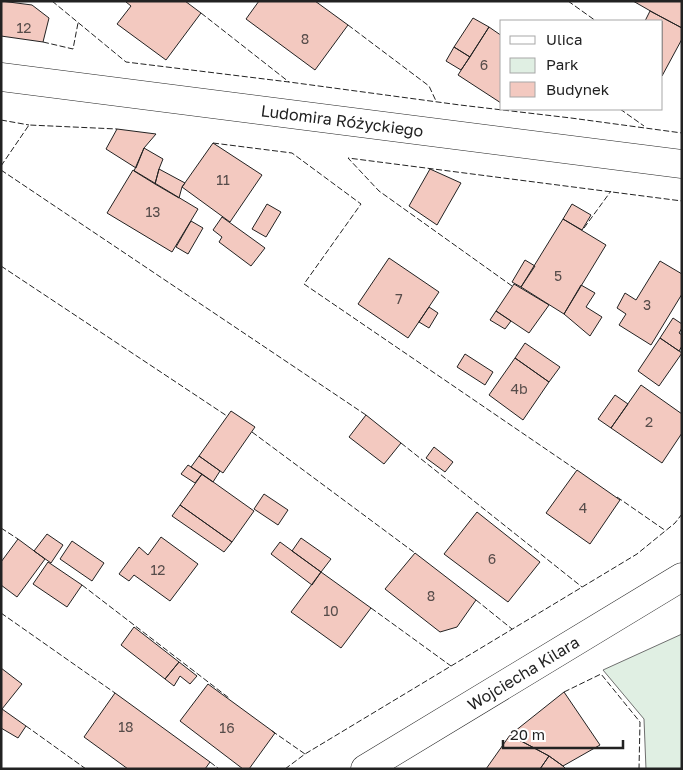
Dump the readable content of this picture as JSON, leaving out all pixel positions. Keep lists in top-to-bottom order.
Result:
{
  "streets": {
    "street": ["Ludomira Różyckiego", "Wojciecha Kilara"]
  },
  "house_numbers": [
    "12",
    "8",
    "6",
    "11",
    "13",
    "5",
    "7",
    "3",
    "4b",
    "2",
    "4",
    "6",
    "12",
    "8",
    "10",
    "18",
    "16"
  ],
  "legend": ["Ulica", "Park", "Budynek"],
  "scale_bar": "20 m"
}
